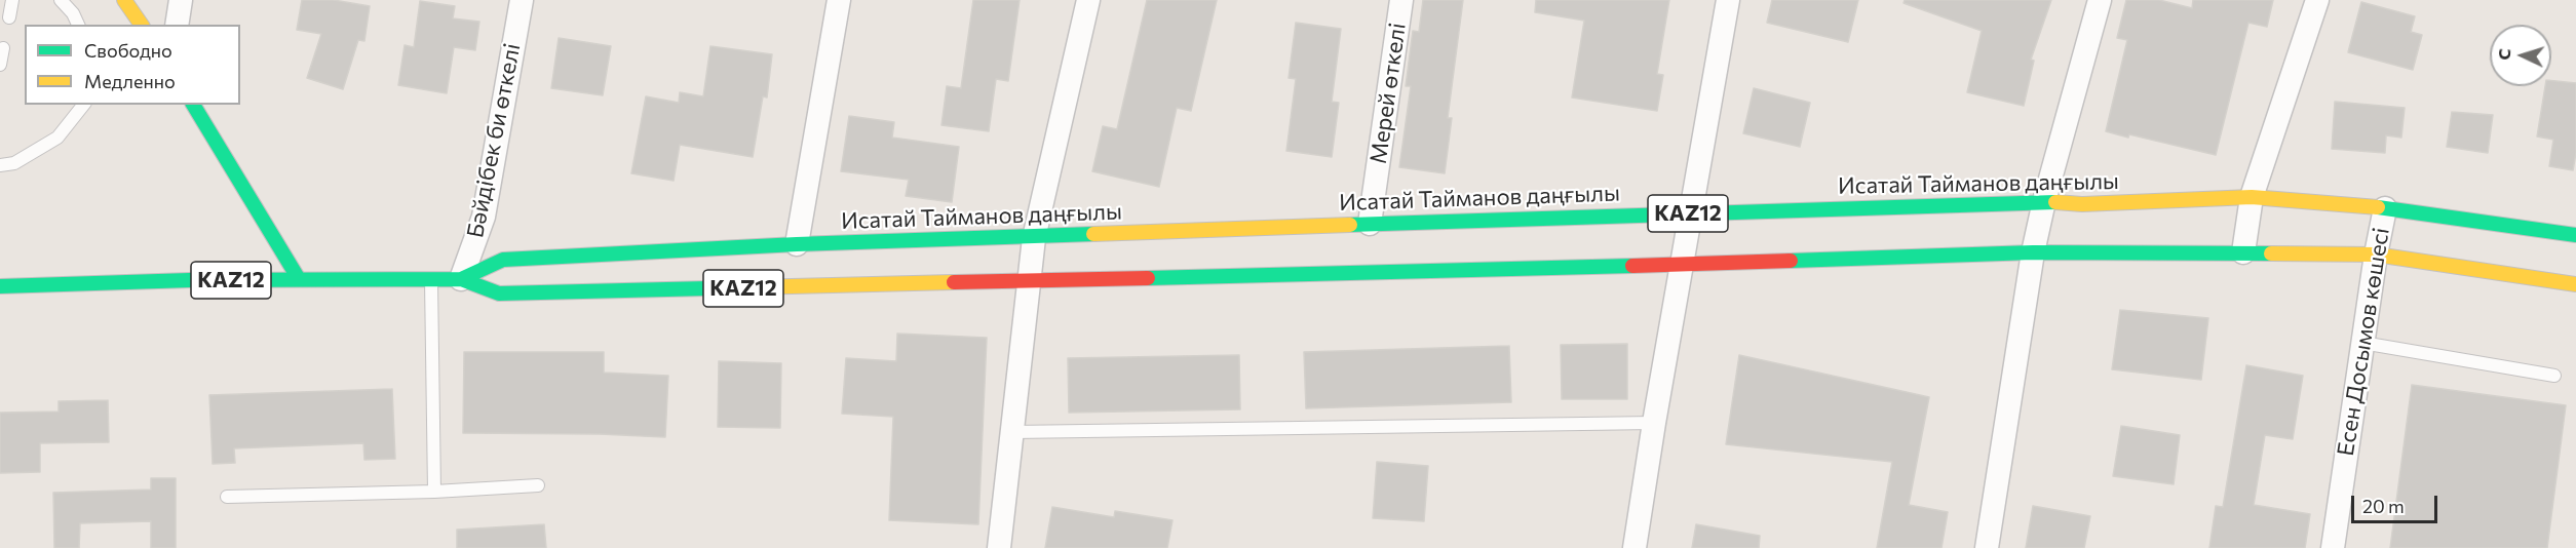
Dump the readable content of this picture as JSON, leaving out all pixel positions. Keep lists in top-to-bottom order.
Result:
{
  "streets": {
    "main road": ["Исатай Тайманов даңғылы", "KAZ12"],
    "street": ["Мерей өткелі", "Бәйдібек би өткелі", "Есен Досымов көшесі"]
  },
  "crossings": [
    ["Мерей өткелі", "Исатай Тайманов даңғылы"],
    ["Бәйдібек би өткелі", "Исатай Тайманов даңғылы"],
    ["Исатай Тайманов даңғылы", "Есен Досымов көшесі"]
  ],
  "legend": ["Свободно", "Медленно"],
  "scale_bar": "20 m",
  "north": "left"
}
